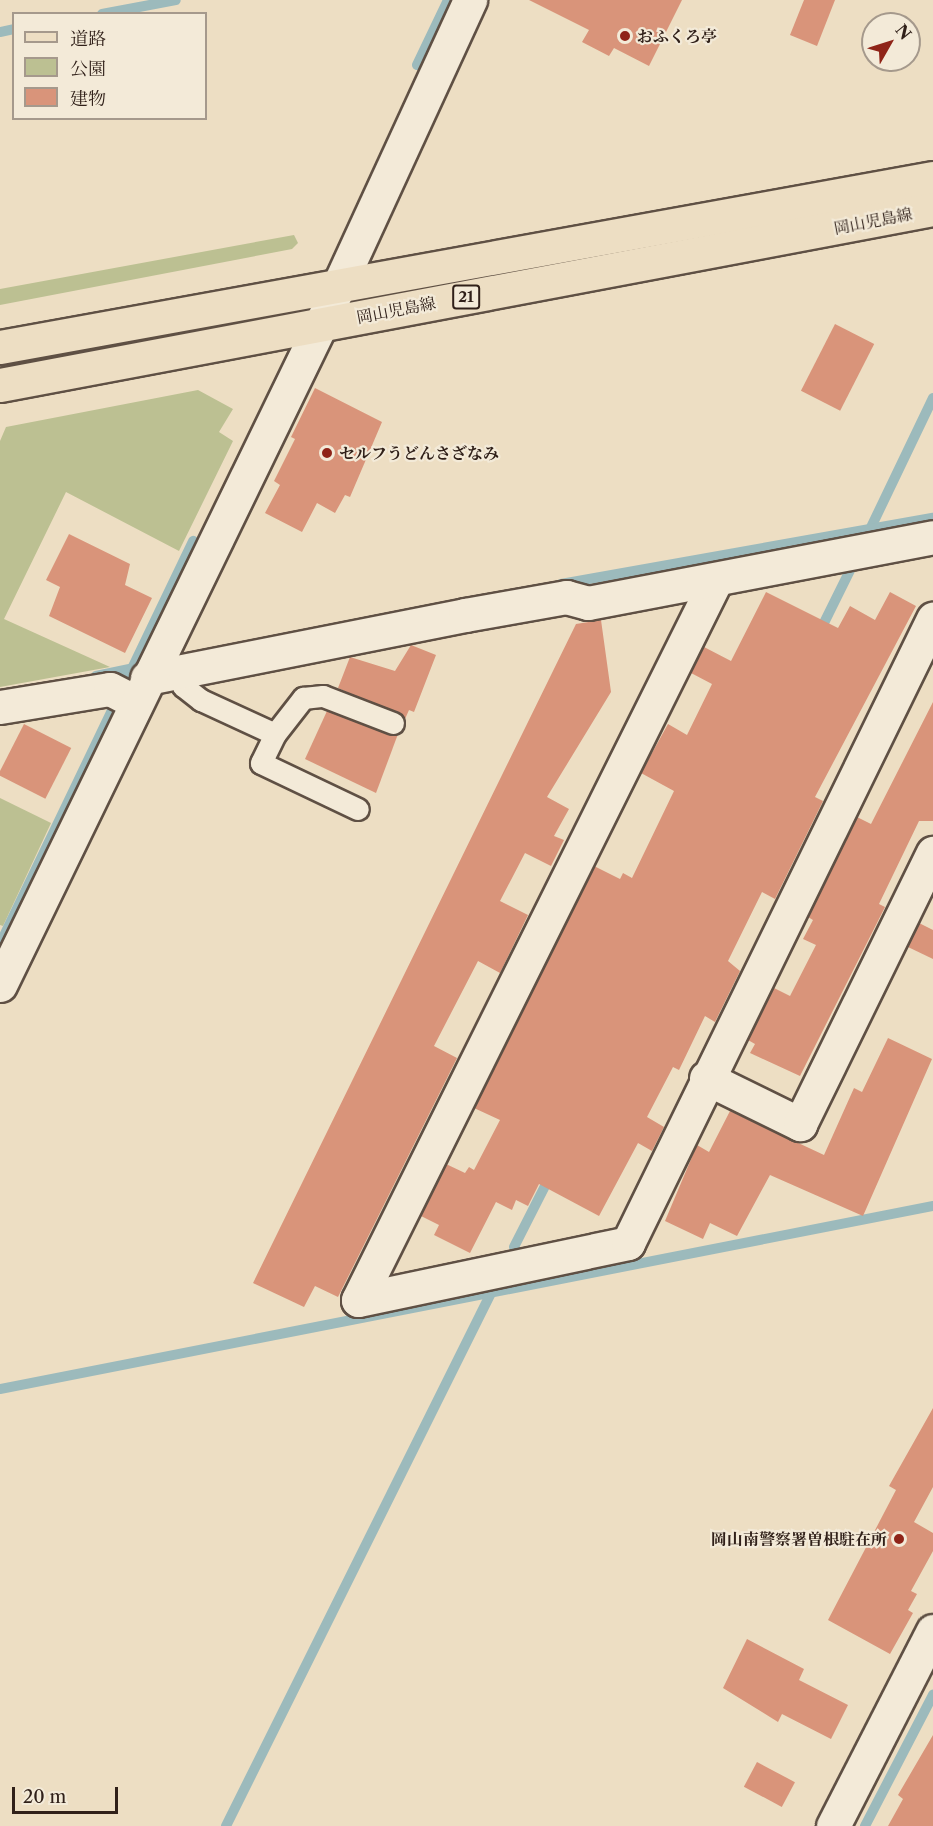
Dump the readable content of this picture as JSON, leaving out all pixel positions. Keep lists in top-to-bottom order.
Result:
{
  "streets": {
    "main road": ["岡山児島線", "21"]
  },
  "places": ["おふくろ亭", "セルフうどんさざなみ", "岡山南警察署曽根駐在所"],
  "legend": ["道路", "公園", "建物"],
  "scale_bar": "20 m",
  "north": "top right"
}
